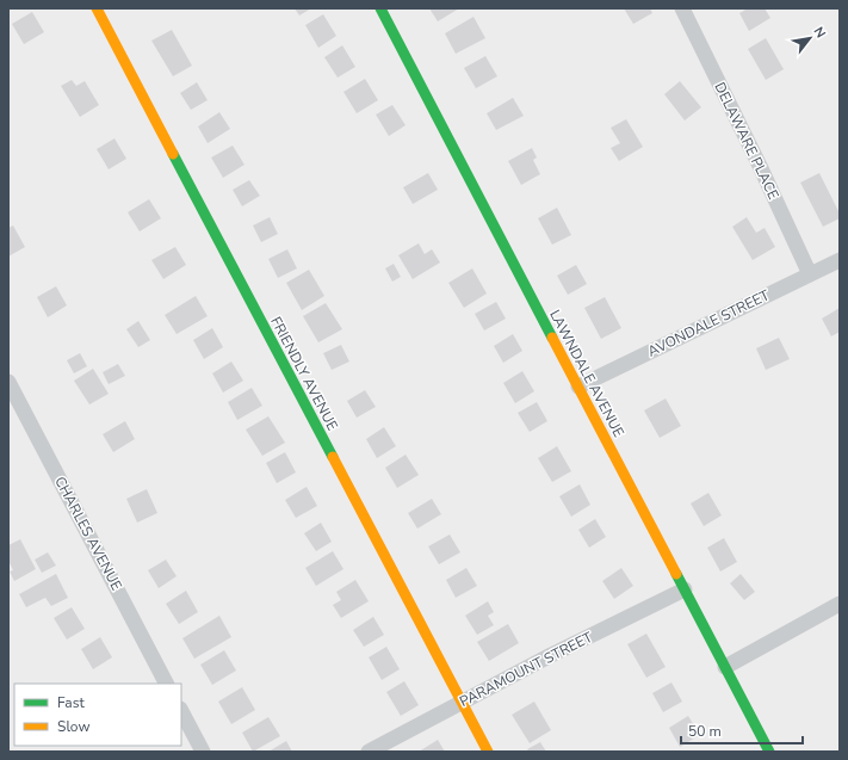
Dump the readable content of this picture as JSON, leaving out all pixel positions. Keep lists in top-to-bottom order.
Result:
{
  "streets": {
    "street": [
      "DELAWARE PLACE",
      "AVONDALE STREET",
      "FRIENDLY AVENUE",
      "LAWNDALE AVENUE",
      "CHARLES AVENUE",
      "PARAMOUNT STREET"
    ]
  },
  "crossings": [
    ["DELAWARE PLACE", "AVONDALE STREET"],
    ["AVONDALE STREET", "LAWNDALE AVENUE"],
    ["FRIENDLY AVENUE", "PARAMOUNT STREET"],
    ["LAWNDALE AVENUE", "PARAMOUNT STREET"]
  ],
  "legend": ["Fast", "Slow"],
  "scale_bar": "50 m",
  "north": "top right"
}
